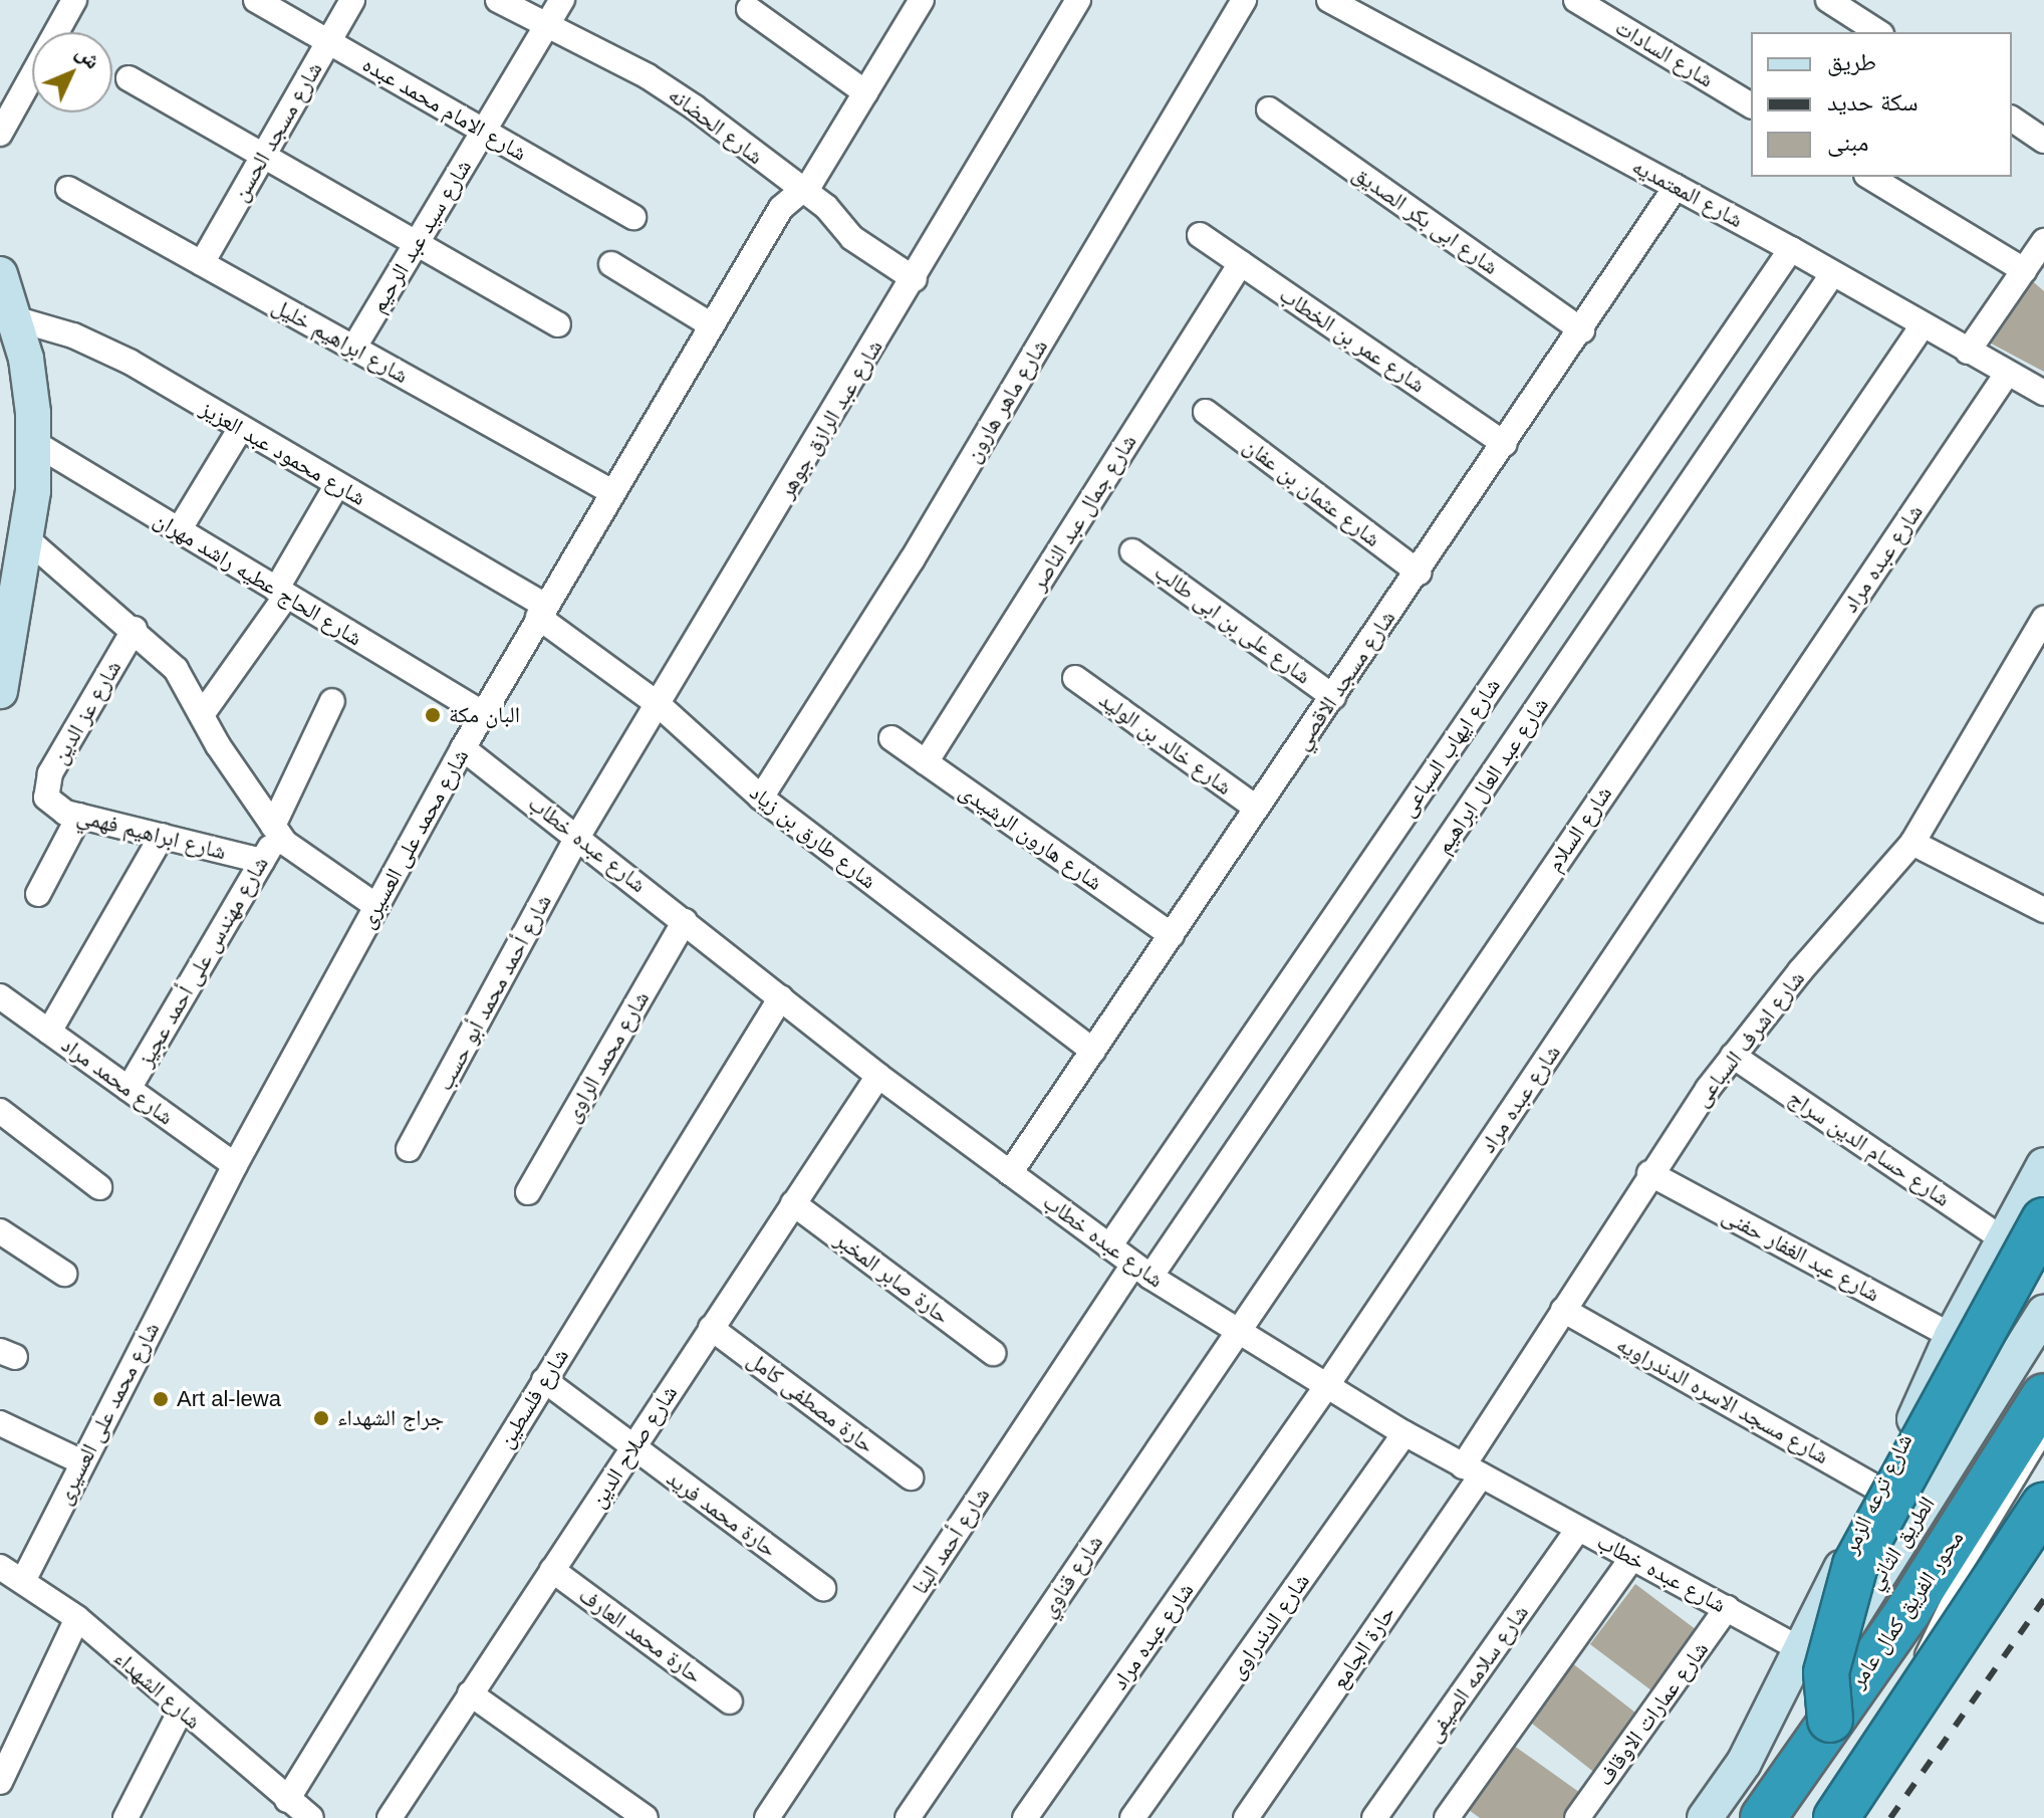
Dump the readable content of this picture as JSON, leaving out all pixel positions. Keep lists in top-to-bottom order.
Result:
{
  "streets": {
    "highway": ["محور الفريق كمال عامر"],
    "street": [
      "شارع السادات",
      "شارع الامام محمد عبده",
      "شارع الحضانه",
      "شارع مسجد الحسن",
      "شارع المعتمديه",
      "شارع ابى بكر الصديق",
      "شارع سيد عبد الرحيم",
      "شارع عمر بن الخطاب",
      "شارع ابراهيم خليل",
      "شارع ماهر هارون",
      "شارع عبد الرازق جوهر",
      "شارع محمود عبد العزيز",
      "شارع عثمان بن عفان",
      "شارع جمال عبد الناصر",
      "شارع عبده مراد",
      "شارع الحاج عطيه راشد مهران",
      "شارع على بن ابى طالب",
      "شارع مسجد الاقصي",
      "شارع عز الدين",
      "شارع خالد بن الوليد",
      "شارع ايهاب السباعى",
      "شارع عبد العال ابراهيم",
      "شارع السلام",
      "شارع ابراهيم فهمي",
      "شارع طارق بن زياد",
      "شارع هارون الرشيدى",
      "شارع محمد على العسيرى",
      "شارع عبده خطاب",
      "شارع مهندس على أحمد عجيز",
      "شارع أحمد محمد أبو حسب",
      "شارع اشرف السباعى",
      "شارع محمد الراوى",
      "شارع محمد مراد",
      "شارع حسام الدين سراج",
      "شارع عبد الغفار حفنى",
      "حارة صابر المخبر",
      "شارع فلسطين",
      "شارع مسجد الاسره الدندراويه",
      "حارة مصطفى كامل",
      "شارع صلاح الدين",
      "شارع ترعه الزمر",
      "حارة محمد فريد",
      "شارع أحمد البنا",
      "الطريق الثاني",
      "شارع قناوي",
      "شارع الدندراوى",
      "حارة محمد العارف",
      "حارة الجامع",
      "شارع سلامه الصيفى",
      "شارع الشهداء",
      "شارع عمارات الاوقاف"
    ]
  },
  "crossings": [
    ["شارع الامام محمد عبده", "شارع مسجد الحسن"],
    ["شارع الامام محمد عبده", "شارع سيد عبد الرحيم"],
    ["شارع الحضانه", "شارع سيد عبد الرحيم"],
    ["شارع الحضانه", "شارع عبد الرازق جوهر"],
    ["شارع الحضانه", "شارع محمد على العسيرى"],
    ["شارع مسجد الحسن", "شارع ابراهيم خليل"],
    ["شارع المعتمديه", "شارع عبده مراد"],
    ["شارع المعتمديه", "شارع مسجد الاقصي"],
    ["شارع المعتمديه", "شارع ايهاب السباعى"],
    ["شارع المعتمديه", "شارع عبد العال ابراهيم"],
    ["شارع المعتمديه", "شارع السلام"],
    ["شارع ابى بكر الصديق", "شارع مسجد الاقصي"],
    ["شارع سيد عبد الرحيم", "شارع ابراهيم خليل"],
    ["شارع عمر بن الخطاب", "شارع جمال عبد الناصر"],
    ["شارع عمر بن الخطاب", "شارع مسجد الاقصي"],
    ["شارع ابراهيم خليل", "شارع محمد على العسيرى"],
    ["شارع ماهر هارون", "شارع طارق بن زياد"],
    ["شارع عبد الرازق جوهر", "شارع طارق بن زياد"],
    ["شارع عبد الرازق جوهر", "شارع عبده خطاب"],
    ["شارع عبد الرازق جوهر", "شارع أحمد محمد أبو حسب"],
    ["شارع محمود عبد العزيز", "شارع طارق بن زياد"],
    ["شارع محمود عبد العزيز", "شارع محمد على العسيرى"],
    ["شارع عثمان بن عفان", "شارع مسجد الاقصي"],
    ["شارع جمال عبد الناصر", "شارع هارون الرشيدى"],
    ["شارع عبده مراد", "شارع عبده خطاب"],
    ["شارع الحاج عطيه راشد مهران", "شارع محمد على العسيرى"],
    ["شارع على بن ابى طالب", "شارع مسجد الاقصي"],
    ["شارع مسجد الاقصي", "شارع خالد بن الوليد"],
    ["شارع مسجد الاقصي", "شارع طارق بن زياد"],
    ["شارع مسجد الاقصي", "شارع هارون الرشيدى"],
    ["شارع مسجد الاقصي", "شارع عبده خطاب"],
    ["شارع عز الدين", "شارع ابراهيم فهمي"],
    ["شارع ايهاب السباعى", "شارع عبده خطاب"],
    ["شارع عبد العال ابراهيم", "شارع عبده خطاب"],
    ["شارع عبد العال ابراهيم", "شارع أحمد البنا"],
    ["شارع السلام", "شارع عبده خطاب"],
    ["شارع السلام", "شارع قناوي"],
    ["شارع ابراهيم فهمي", "شارع مهندس على أحمد عجيز"],
    ["شارع طارق بن زياد", "شارع محمد على العسيرى"],
    ["شارع محمد على العسيرى", "شارع عبده خطاب"],
    ["شارع محمد على العسيرى", "شارع محمد مراد"],
    ["شارع محمد على العسيرى", "شارع الشهداء"],
    ["شارع عبده خطاب", "شارع أحمد محمد أبو حسب"],
    ["شارع عبده خطاب", "شارع اشرف السباعى"],
    ["شارع عبده خطاب", "شارع محمد الراوى"],
    ["شارع عبده خطاب", "شارع فلسطين"],
    ["شارع عبده خطاب", "شارع صلاح الدين"],
    ["شارع عبده خطاب", "شارع ترعه الزمر"],
    ["شارع عبده خطاب", "شارع أحمد البنا"],
    ["شارع عبده خطاب", "شارع قناوي"],
    ["شارع عبده خطاب", "شارع الدندراوى"],
    ["شارع عبده خطاب", "حارة الجامع"],
    ["شارع عبده خطاب", "شارع سلامه الصيفى"],
    ["شارع عبده خطاب", "شارع عمارات الاوقاف"],
    ["شارع مهندس على أحمد عجيز", "شارع محمد مراد"],
    ["شارع اشرف السباعى", "شارع حسام الدين سراج"],
    ["شارع اشرف السباعى", "شارع عبد الغفار حفنى"],
    ["شارع اشرف السباعى", "شارع مسجد الاسره الدندراويه"],
    ["شارع اشرف السباعى", "حارة الجامع"],
    ["شارع حسام الدين سراج", "شارع ترعه الزمر"],
    ["شارع عبد الغفار حفنى", "شارع ترعه الزمر"],
    ["حارة صابر المخبر", "شارع صلاح الدين"],
    ["شارع فلسطين", "حارة محمد فريد"],
    ["شارع فلسطين", "شارع الشهداء"],
    ["شارع مسجد الاسره الدندراويه", "شارع ترعه الزمر"],
    ["حارة مصطفى كامل", "شارع صلاح الدين"],
    ["شارع صلاح الدين", "حارة محمد فريد"],
    ["شارع صلاح الدين", "حارة محمد العارف"],
    ["شارع ترعه الزمر", "الطريق الثاني"]
  ],
  "places": ["البان مكة", "Art al-lewa", "جراج الشهداء"],
  "legend": ["طريق", "سكة حديد", "مبنى"],
  "north": "top right"
}
